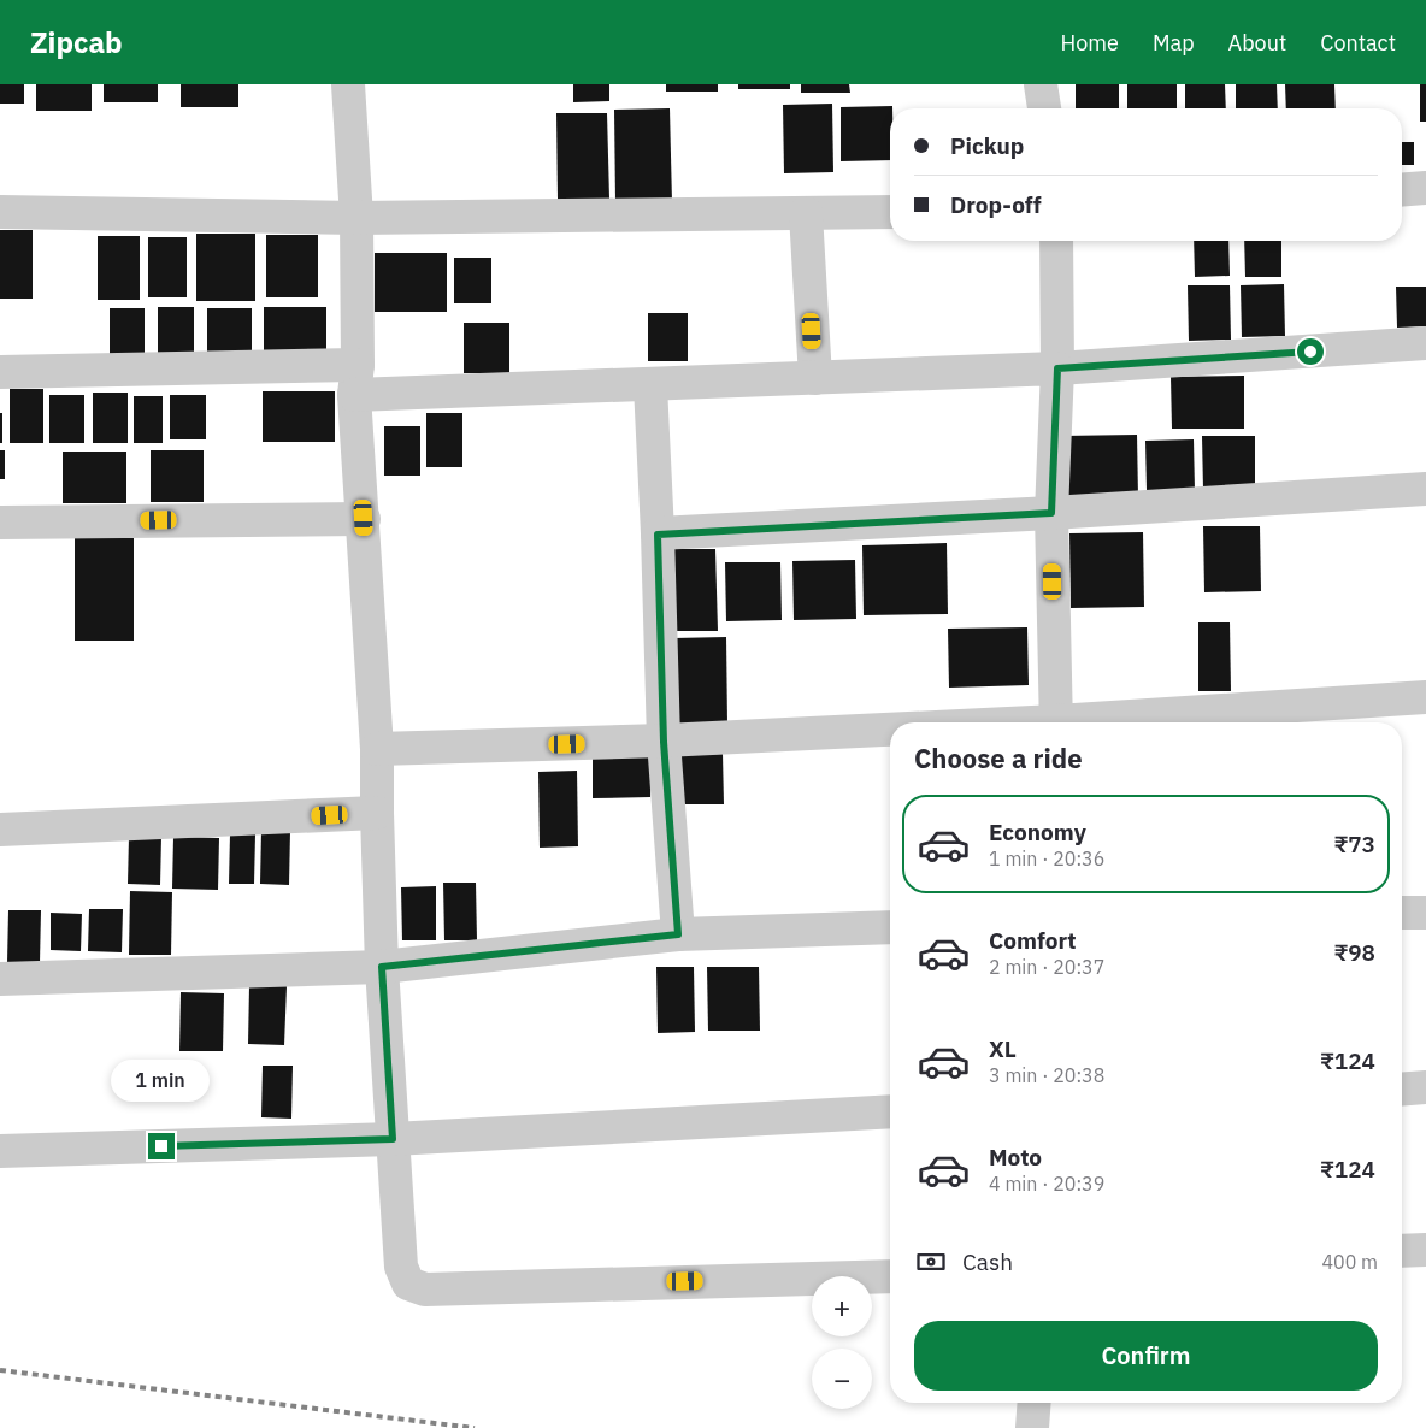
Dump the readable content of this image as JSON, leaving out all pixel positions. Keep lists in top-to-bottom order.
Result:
{
  "page": {
    "header": "Zipcab",
    "nav": [
      "Home",
      "Map",
      "About",
      "Contact"
    ],
    "banner": ["Pickup", "Drop-off"],
    "heading": "Choose a ride",
    "list": [
      {
        "name": "Economy",
        "note": "1 min · 20:36",
        "value": "₹73"
      },
      {
        "name": "Comfort",
        "note": "2 min · 20:37",
        "value": "₹98"
      },
      {
        "name": "XL",
        "note": "3 min · 20:38",
        "value": "₹124"
      },
      {
        "name": "Moto",
        "note": "4 min · 20:39",
        "value": "₹124"
      }
    ],
    "bubble": "1 min",
    "pay": ["Cash", "400 m"],
    "map_buttons": ["+", "−"],
    "buttons": "Confirm"
  }
}
